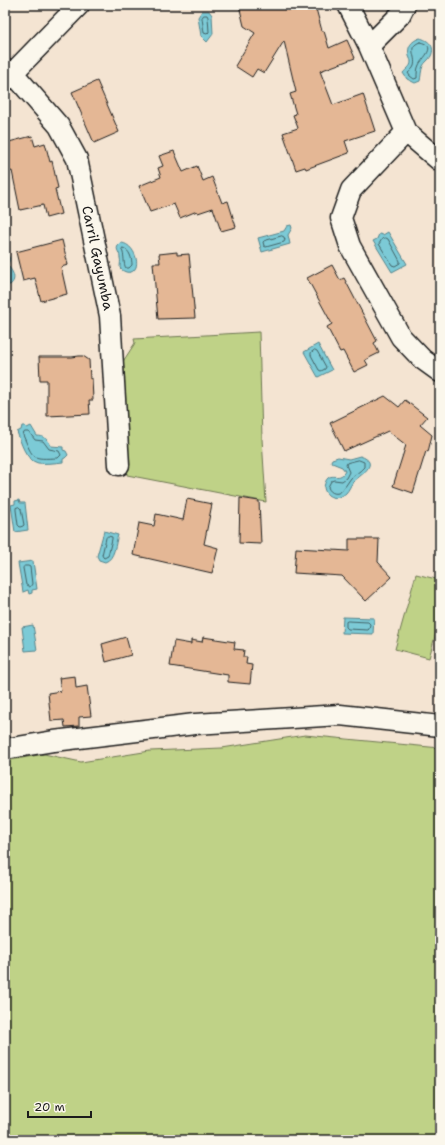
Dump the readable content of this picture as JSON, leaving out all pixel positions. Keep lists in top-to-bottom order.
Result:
{
  "streets": {
    "street": ["Carril Gayumba"]
  },
  "scale_bar": "20 m"
}
